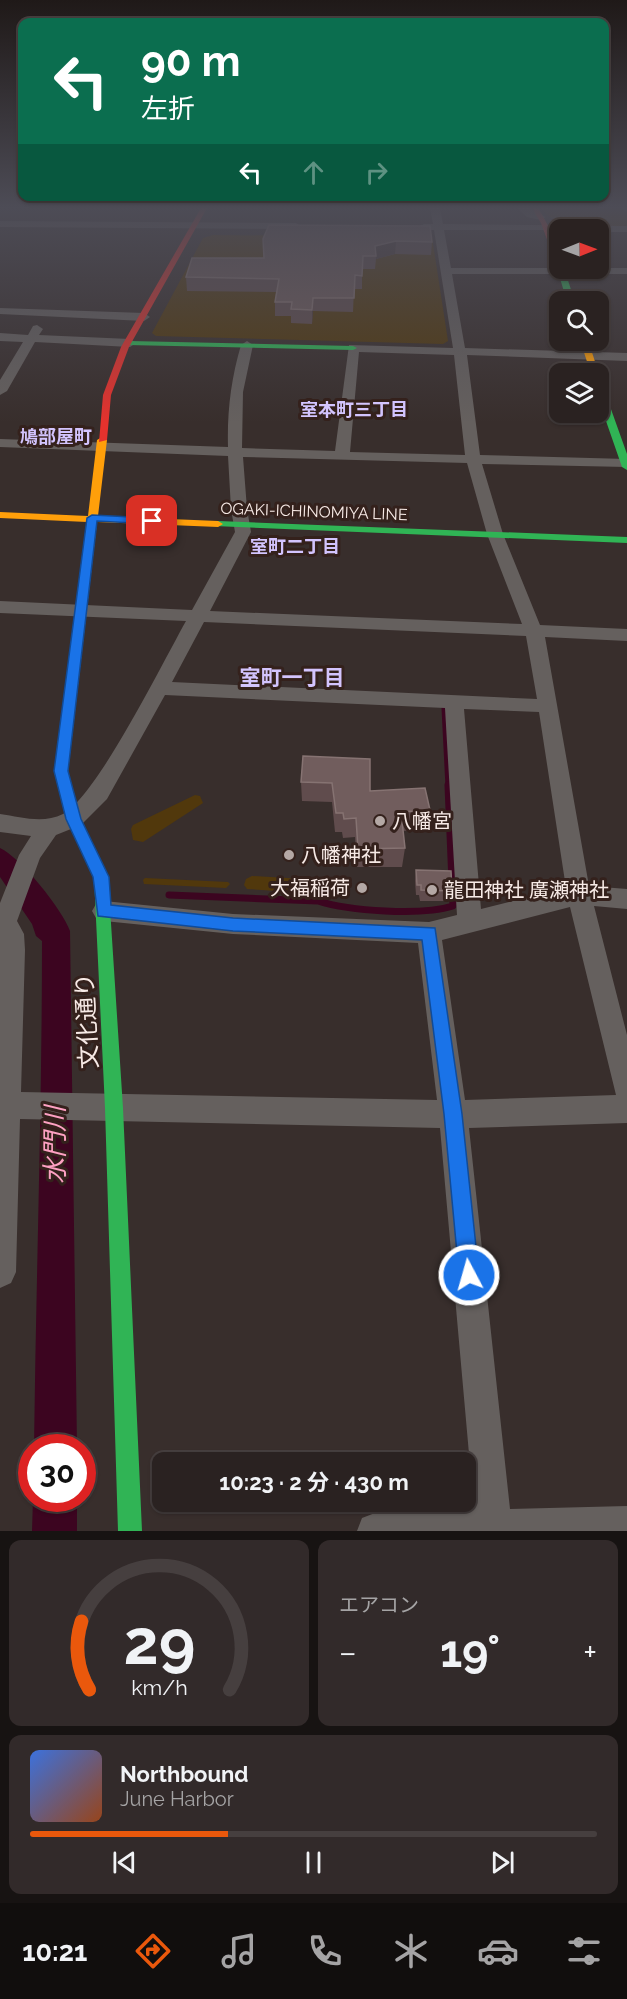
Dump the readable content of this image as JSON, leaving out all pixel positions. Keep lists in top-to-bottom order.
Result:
{
  "streets": {
    "street": ["OGAKI-ICHINOMIYA LINE", "文化通り"]
  },
  "crossings": [
    ["OGAKI-ICHINOMIYA LINE", "文化通り"]
  ],
  "districts": [
    "室本町三丁目",
    "鳩部屋町",
    "室町二丁目",
    "室町一丁目"
  ],
  "water": ["水門川"],
  "places": [
    "八幡宮",
    "八幡神社",
    "大福稲荷",
    "龍田神社 廣瀬神社"
  ],
  "north": "right",
  "page": {
    "turn": ["90 m", "左折"],
    "limit": "30",
    "trip": "10:23 · 2 分 · 430 m",
    "tile": "エアコン",
    "heat": ["−", "19°", "+"],
    "song": ["Northbound", "June Harbor"],
    "tabs": "10:21",
    "gauge": ["29", "km/h"]
  }
}
